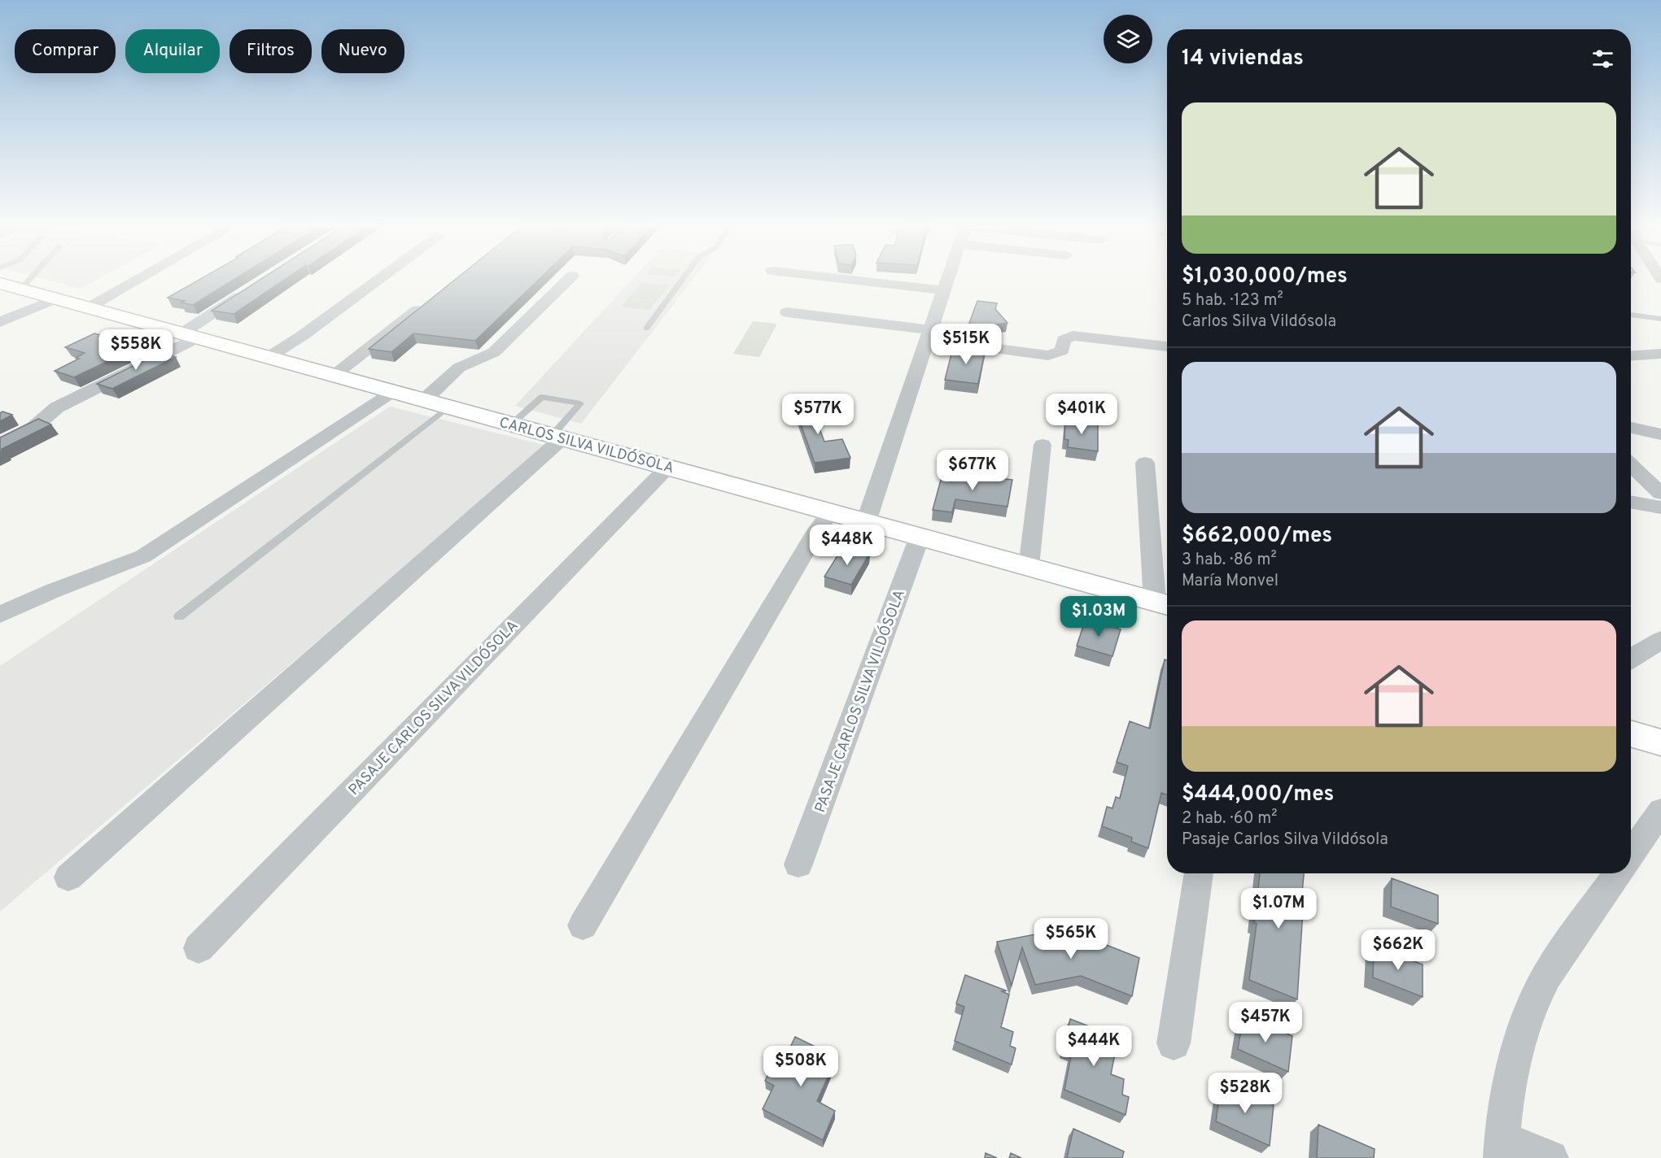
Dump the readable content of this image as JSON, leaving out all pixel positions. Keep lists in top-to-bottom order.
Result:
{
  "streets": {
    "street": ["CARLOS SILVA VILDÓSOLA", "PASAJE CARLOS SILVA VILDÓSOLA"]
  },
  "crossings": [
    ["CARLOS SILVA VILDÓSOLA", "PASAJE CARLOS SILVA VILDÓSOLA"]
  ],
  "page": {
    "chip": [
      "Comprar",
      "Alquilar",
      "Filtros",
      "Nuevo"
    ],
    "heading": "14 viviendas",
    "list": [
      {
        "name": "$1,030,000/mes",
        "note": "5 hab. · 123 m² · Carlos Silva Vildósola"
      },
      {
        "name": "$662,000/mes",
        "note": "3 hab. · 86 m² · María Monvel"
      },
      {
        "name": "$444,000/mes",
        "note": "2 hab. · 60 m² · Pasaje Carlos Silva Vildósola"
      }
    ],
    "price": [
      "$515K",
      "$558K",
      "$577K",
      "$401K",
      "$677K",
      "$448K",
      "$1.03M",
      "$1.07M",
      "$565K",
      "$662K",
      "$457K",
      "$444K",
      "$508K",
      "$528K"
    ]
  }
}
